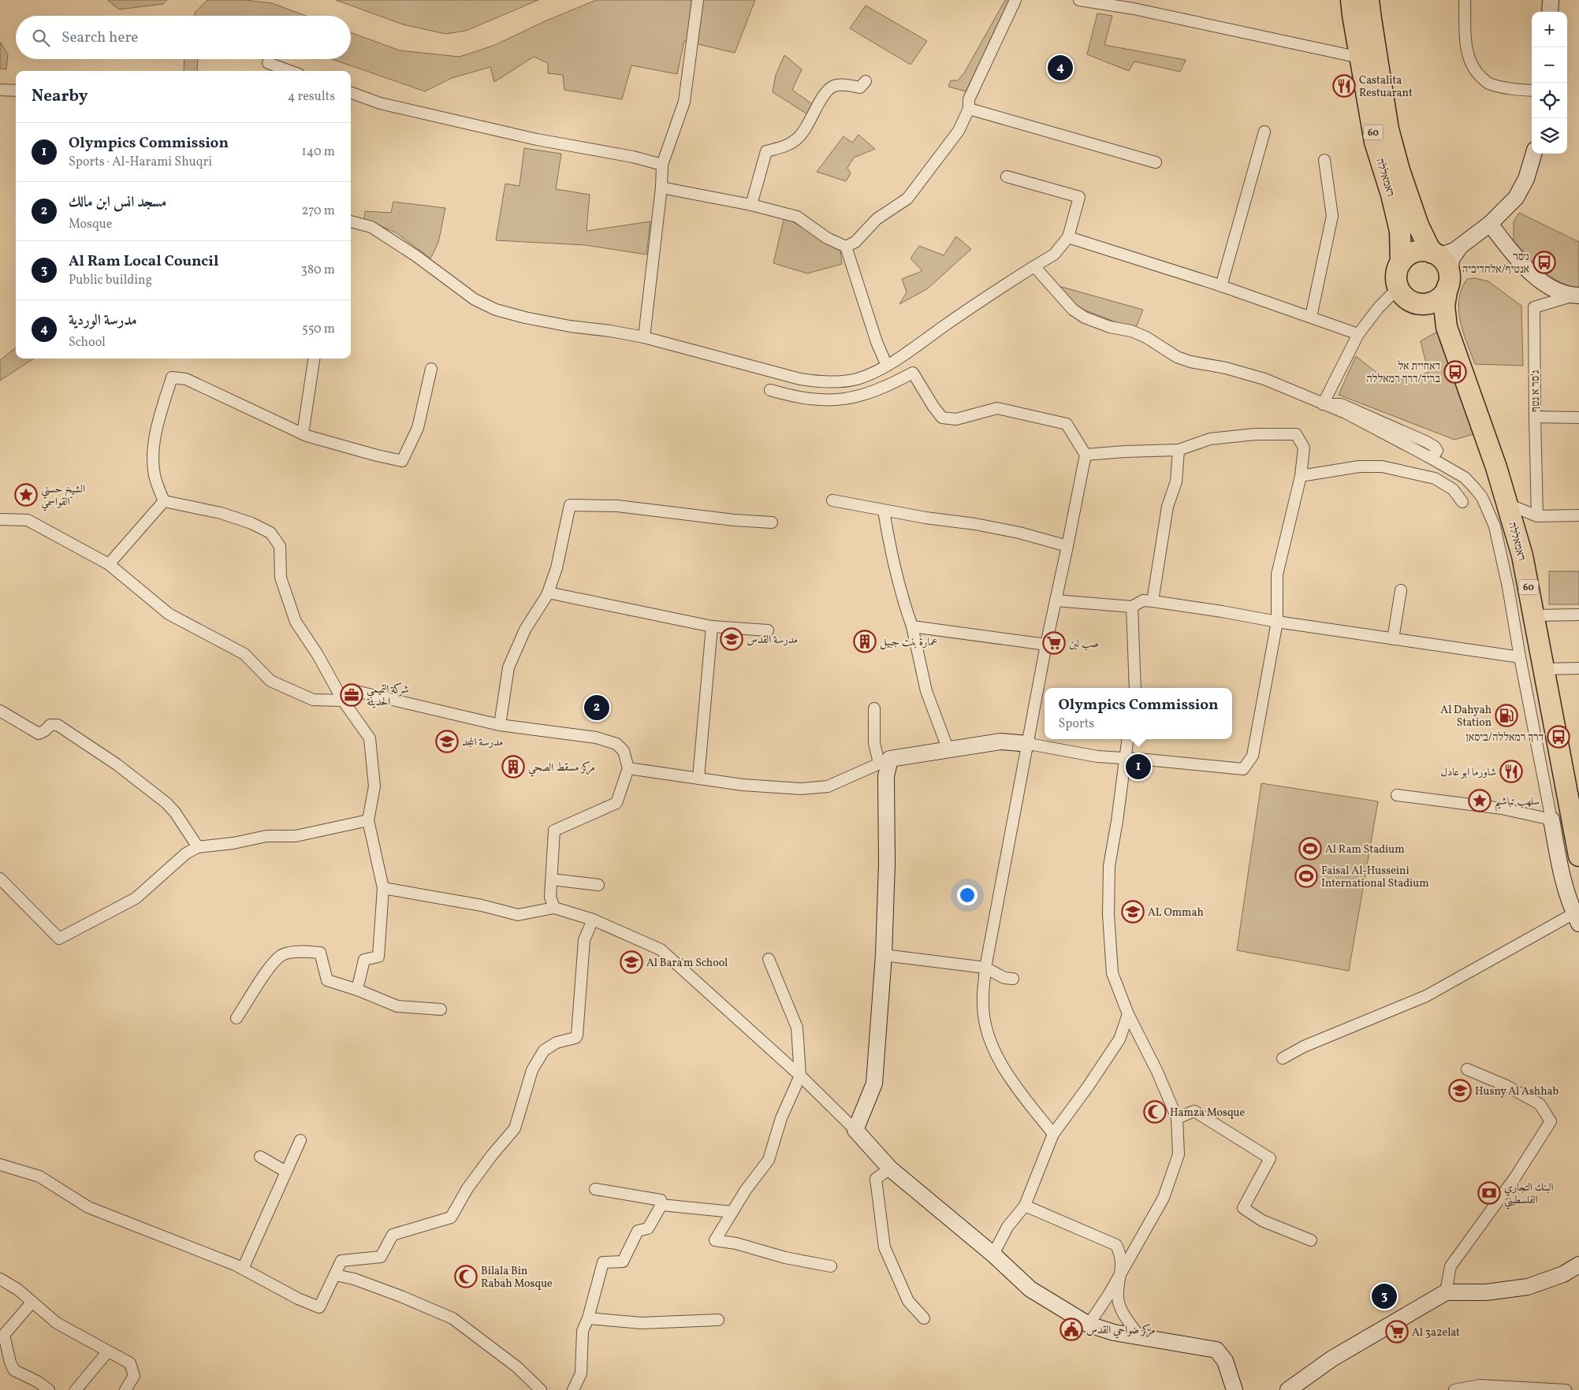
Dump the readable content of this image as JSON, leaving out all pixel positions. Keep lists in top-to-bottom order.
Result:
{
  "streets": {
    "highway": ["60", "ראמאללה"],
    "street": ["ג'סר א נטף"]
  },
  "crossings": [
    ["60", "ראמאללה"]
  ],
  "places": {
    "restaurant": ["Castalita Restuarant", "شاورما ابو عادل"],
    "bus stop": ["ג׳סר אנטיף/אלחדיביה", "דאחיית אל בריד/דרך רמאללה", "דרך רמאללה/ביסאן"],
    "place": ["الشيخ حسني القواسمي", "سلهب تباشيم"],
    "school or university": [
      "مدرسة القدس",
      "مدرسة المجد",
      "AL Ommah",
      "Al Bara'm School",
      "Husny Al Ashhab"
    ],
    "building": ["عمارة بنت جبيل", "مركز مسقط الصحي"],
    "supermarket": ["صب لبن", "Al 3a2elat"],
    "office": ["شركة التميمي الحديثة"],
    "fuel station": ["Al Dahyah Station"],
    "sports": ["Al Ram Stadium", "Faisal Al-Husseini International Stadium"],
    "mosque": ["Hamza Mosque", "Bilala Bin Rabah Mosque"],
    "bank": ["البنك التجاري الفلسطيني"],
    "public building": ["مركز ضواحي القدس"]
  },
  "page": {
    "map_buttons": ["+", "−"],
    "search": "Search here",
    "pins": [
      "4",
      "2",
      "1",
      "3"
    ],
    "heading": ["Nearby", "4 results"],
    "list": [
      {
        "mark": "1",
        "name": "Olympics Commission",
        "note": "Sports · Al-Harami Shuqri",
        "value": "140 m"
      },
      {
        "mark": "2",
        "name": "مسجد انس ابن مالك",
        "note": "Mosque",
        "value": "270 m"
      },
      {
        "mark": "3",
        "name": "Al Ram Local Council",
        "note": "Public building",
        "value": "380 m"
      },
      {
        "mark": "4",
        "name": "مدرسة الوردية",
        "note": "School",
        "value": "550 m"
      }
    ],
    "popup": ["Olympics Commission", "Sports"]
  }
}
